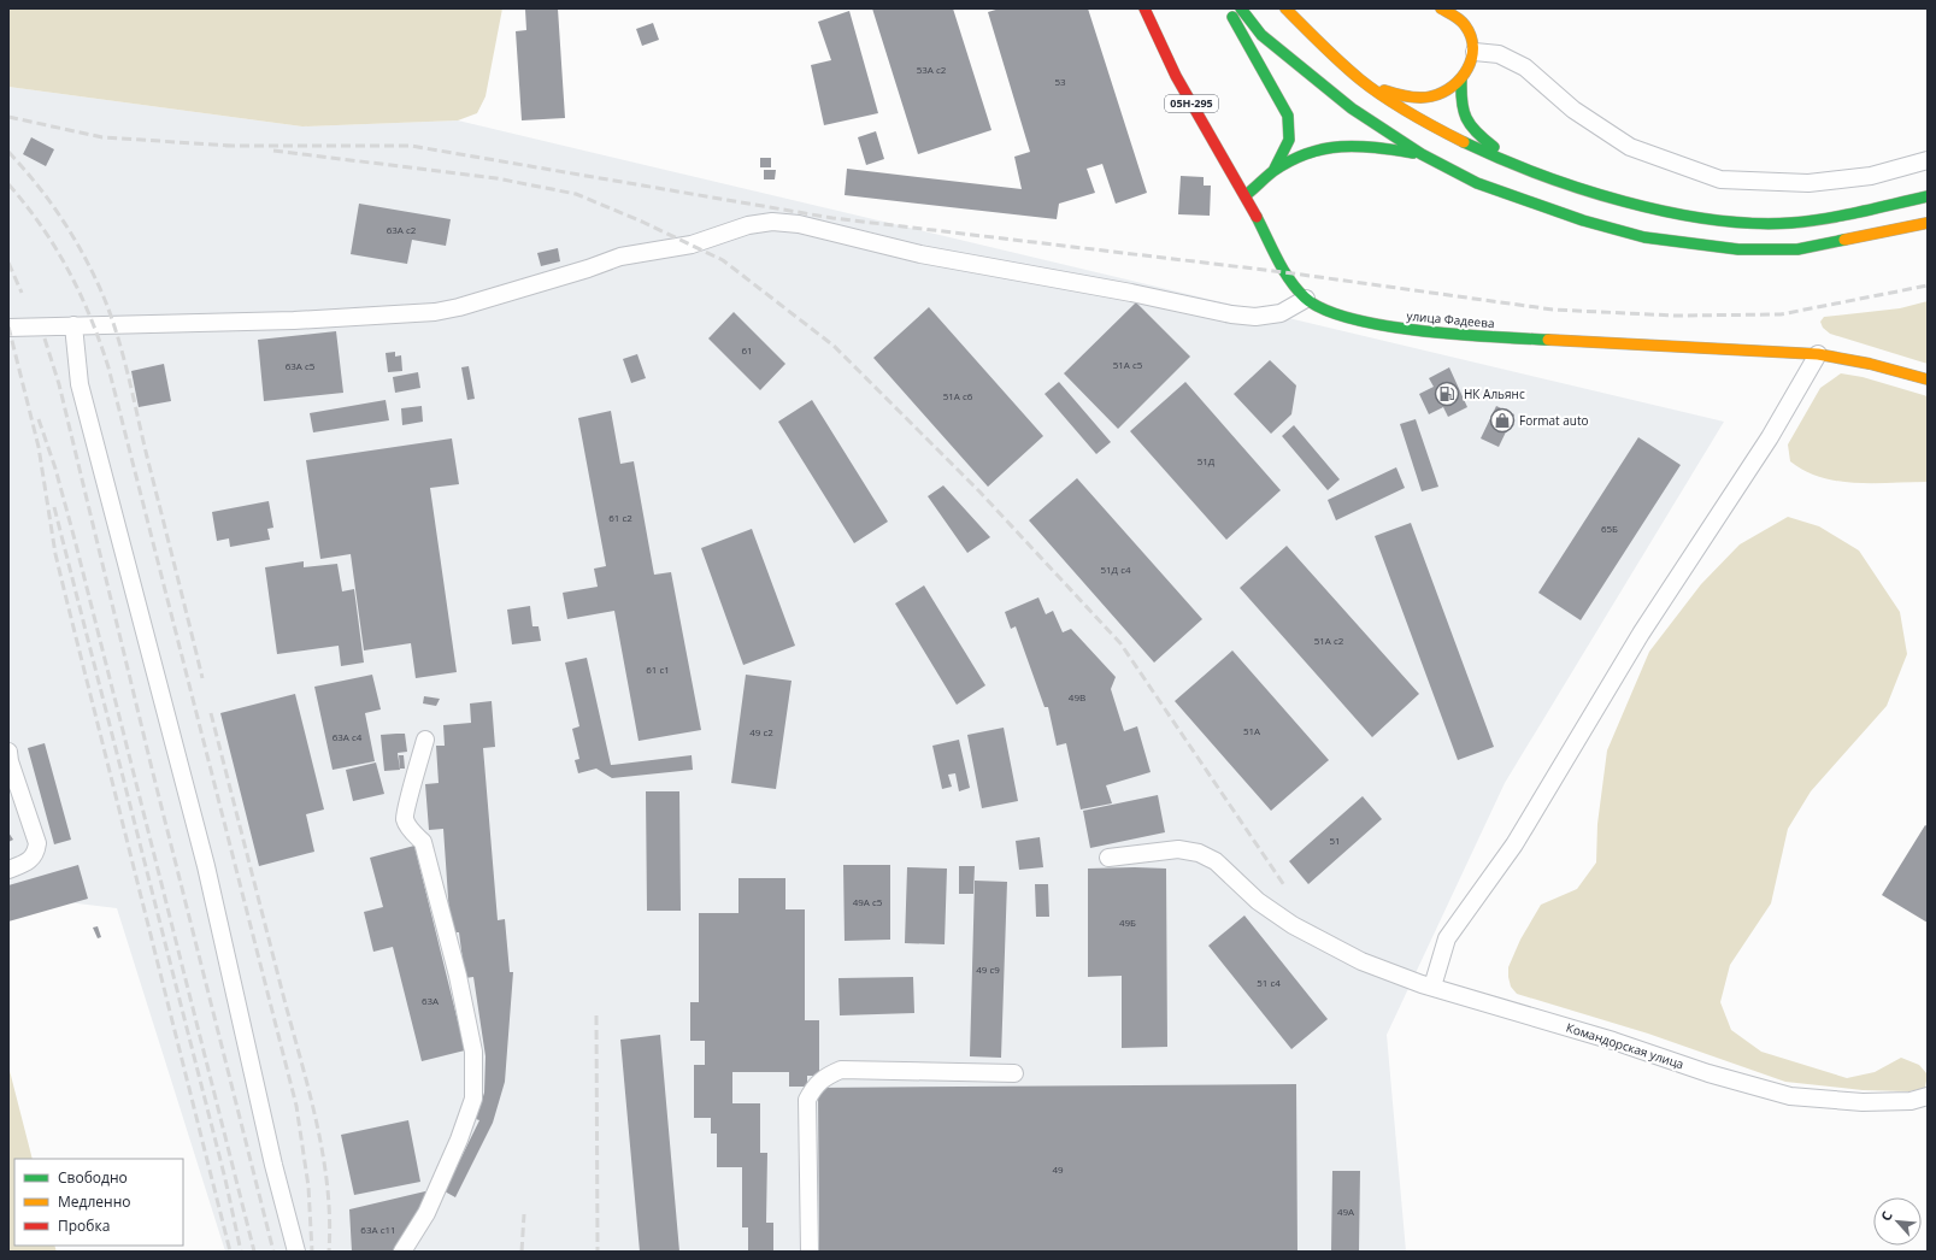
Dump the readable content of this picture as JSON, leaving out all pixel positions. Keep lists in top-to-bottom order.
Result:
{
  "streets": {
    "main road": ["05Н-295", "улица Фадеева"],
    "street": ["Командорская улица"]
  },
  "places": {
    "fuel station": ["НК Альянс"],
    "shop": ["Format auto"]
  },
  "house_numbers": [
    "53А с2",
    "53",
    "63А с2",
    "61",
    "51А с5",
    "63А с5",
    "51А с6",
    "51Д",
    "61 с2",
    "65Б",
    "51Д с4",
    "51А с2",
    "61 с1",
    "49В",
    "51А",
    "49 с2",
    "63А с4",
    "51",
    "49А с5",
    "49Б",
    "49 с9",
    "51 с4",
    "63А",
    "49",
    "49А",
    "63А с11"
  ],
  "legend": ["Свободно", "Медленно", "Пробка"],
  "north": "top left"
}
